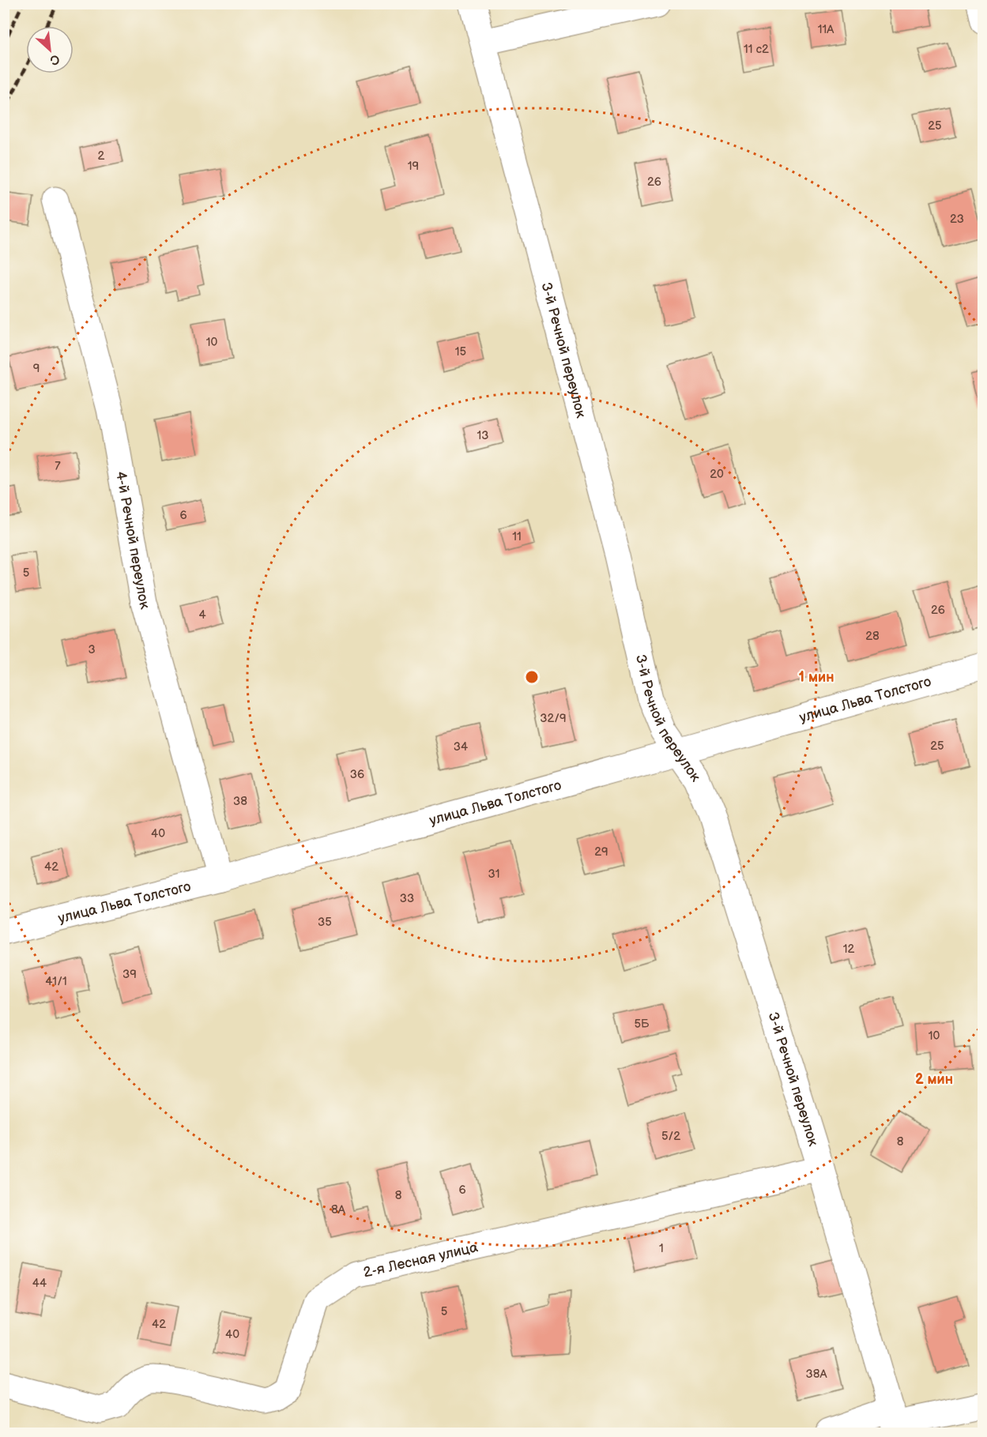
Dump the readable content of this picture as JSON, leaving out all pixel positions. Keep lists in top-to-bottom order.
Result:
{
  "streets": {
    "street": [
      "3-й Речной переулок",
      "4-й Речной переулок",
      "улица Льва Толстого",
      "2-я Лесная улица"
    ]
  },
  "crossings": [
    ["3-й Речной переулок", "улица Льва Толстого"],
    ["3-й Речной переулок", "2-я Лесная улица"],
    ["4-й Речной переулок", "улица Льва Толстого"]
  ],
  "house_numbers": [
    "11А",
    "11 с2",
    "25",
    "2",
    "19",
    "26",
    "23",
    "10",
    "15",
    "9",
    "13",
    "7",
    "20",
    "6",
    "11",
    "5",
    "26",
    "4",
    "28",
    "3",
    "32/9",
    "25",
    "34",
    "36",
    "38",
    "40",
    "29",
    "42",
    "31",
    "33",
    "35",
    "12",
    "39",
    "41/1",
    "5Б",
    "10",
    "5/2",
    "8",
    "6",
    "8",
    "8А",
    "1",
    "44",
    "5",
    "42",
    "40",
    "38А"
  ],
  "north": "bottom right",
  "rings": ["1 мин", "2 мин"]
}
